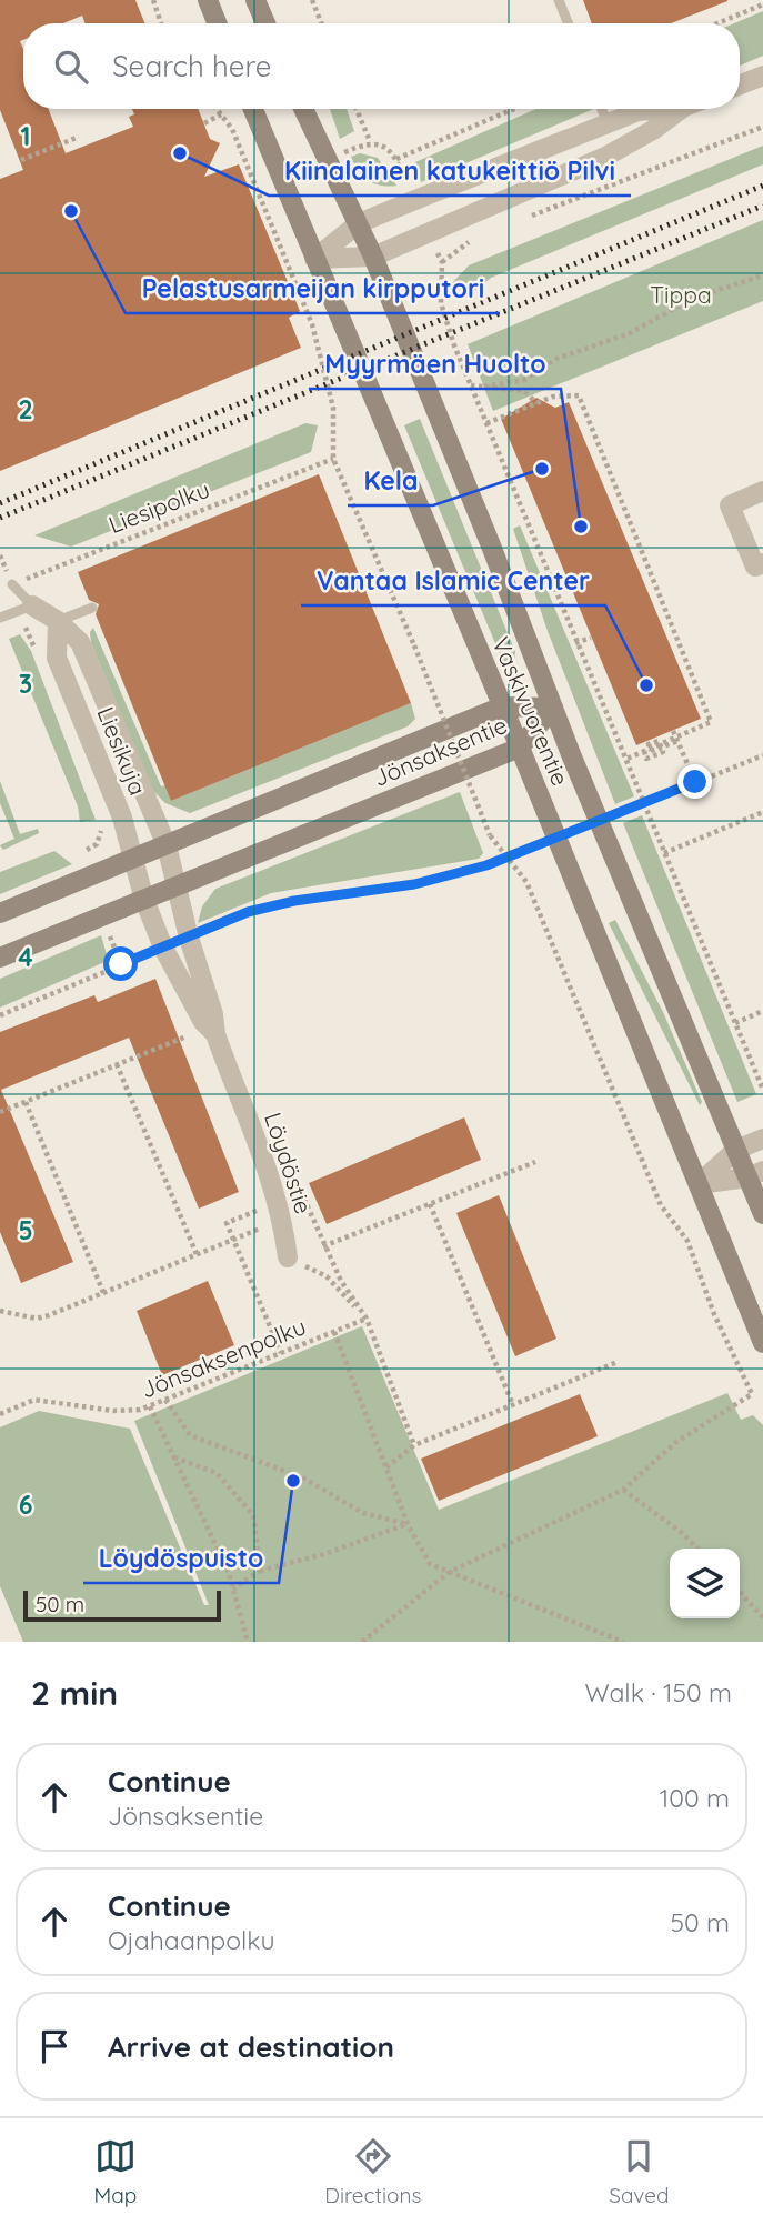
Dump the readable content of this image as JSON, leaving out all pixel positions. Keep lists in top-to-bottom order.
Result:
{
  "streets": {
    "main road": ["Vaskivuorentie", "Jönsaksentie"],
    "street": ["Liesikuja", "Löydöstie"],
    "path": ["Liesipolku", "Jönsaksenpolku"]
  },
  "crossings": [
    ["Liesipolku", "Liesikuja"],
    ["Vaskivuorentie", "Jönsaksentie"],
    ["Liesikuja", "Jönsaksentie"],
    ["Liesikuja", "Löydöstie"],
    ["Jönsaksentie", "Löydöstie"]
  ],
  "parks": ["Tippa"],
  "places": [
    "Kiinalainen katukeittiö Pilvi",
    "Pelastusarmeijan kirpputori",
    "Kela",
    "Myyrmäen Huolto",
    "Vantaa Islamic Center",
    "Löydöspuisto"
  ],
  "scale_bar": "50 m",
  "page": {
    "search": "Search here",
    "scale": "50 m",
    "heading": ["2 min", "Walk · 150 m"],
    "list": [
      ["Continue", "Jönsaksentie", "100 m"],
      ["Continue", "Ojahaanpolku", "50 m"],
      "Arrive at destination"
    ],
    "nav": ["Map", "Directions", "Saved"]
  },
  "grid": {
    "rows": [
      "1",
      "2",
      "3",
      "4",
      "5",
      "6"
    ]
  }
}
